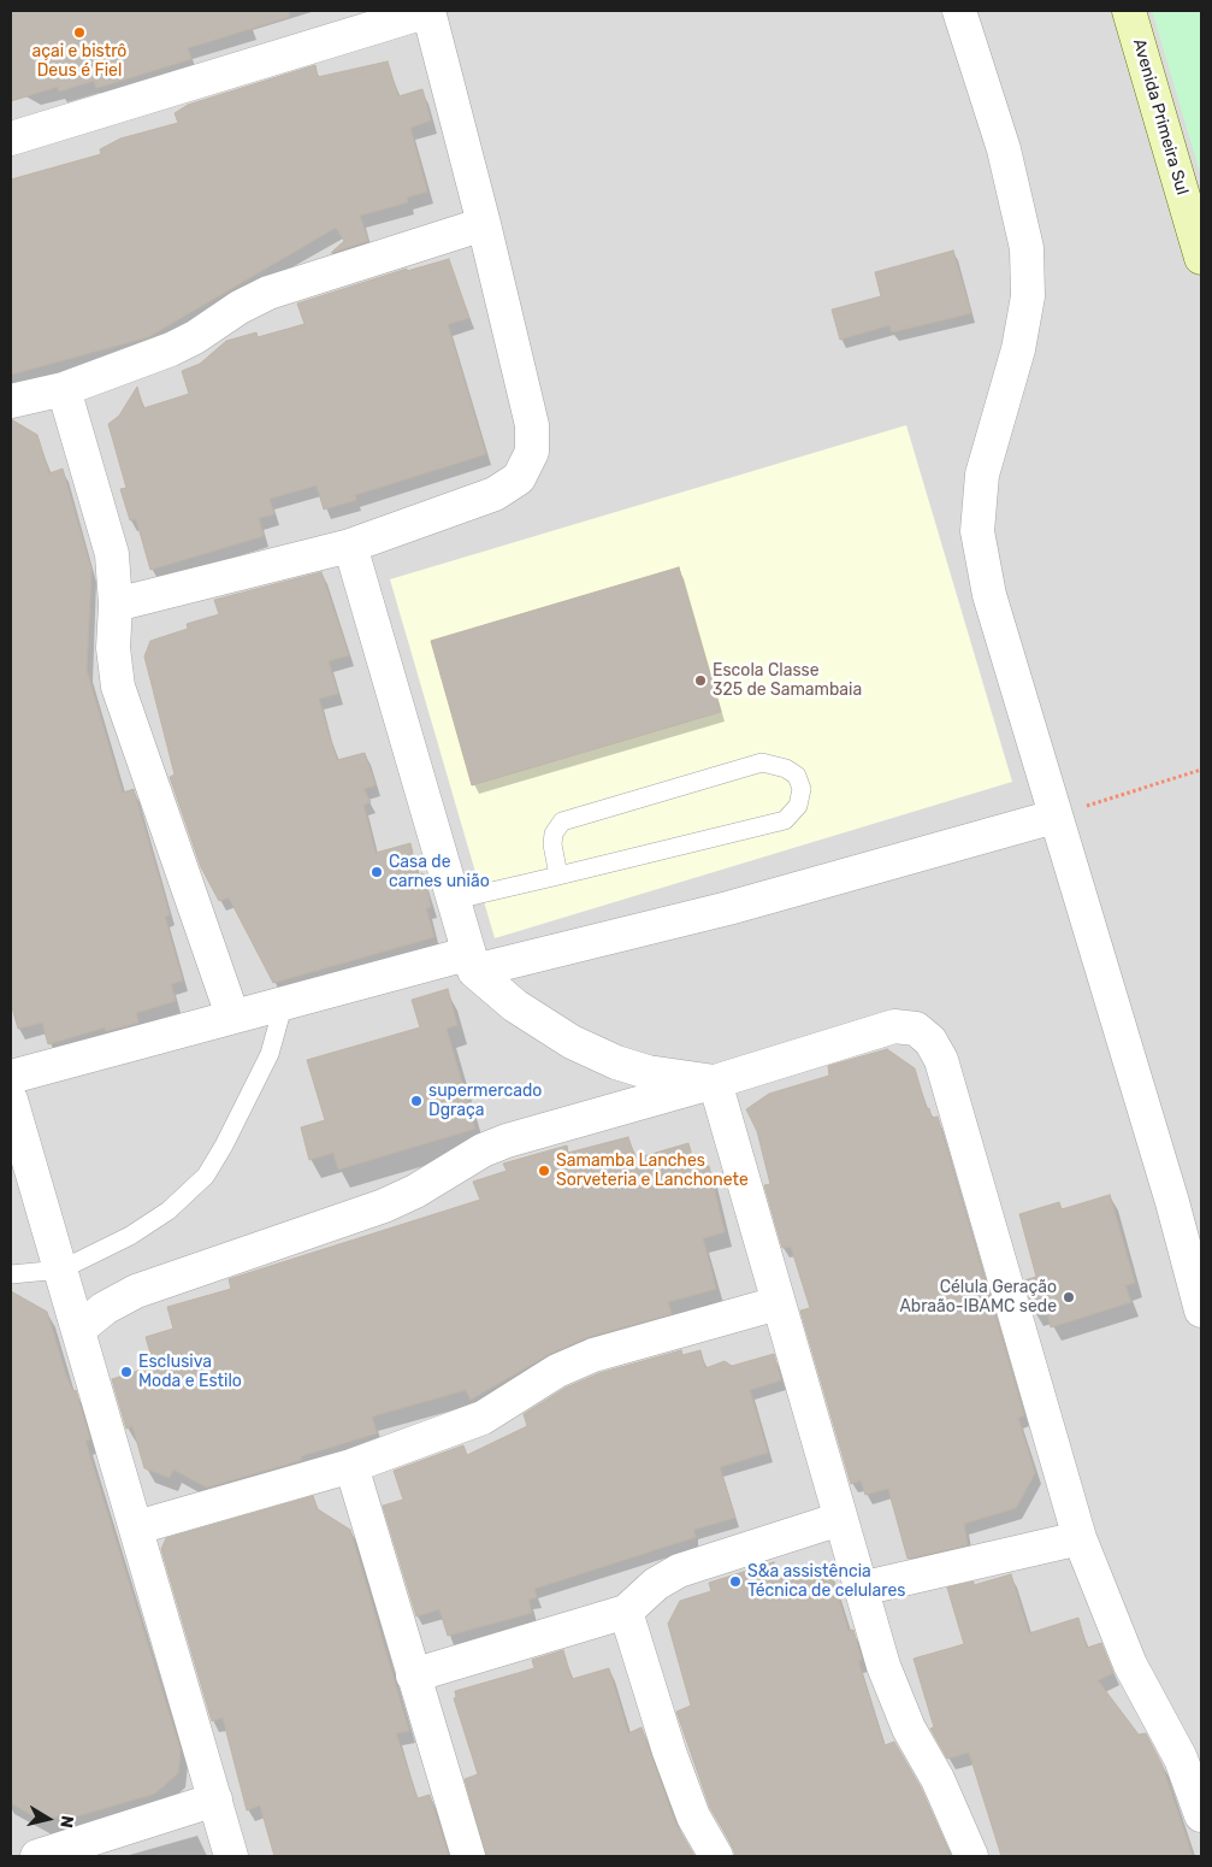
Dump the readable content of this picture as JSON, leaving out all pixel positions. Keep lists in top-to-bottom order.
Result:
{
  "streets": {
    "street": ["Avenida Primeira Sul"]
  },
  "places": [
    "açai e bistrô Deus é Fiel",
    "Escola Classe 325 de Samambaia",
    "Casa de carnes união",
    "supermercado Dgraça",
    "Samamba Lanches Sorveteria e Lanchonete",
    "Célula Geração Abraão-IBAMC sede",
    "Esclusiva Moda e Estilo",
    "S&a assistência Técnica de celulares"
  ],
  "north": "right"
}
